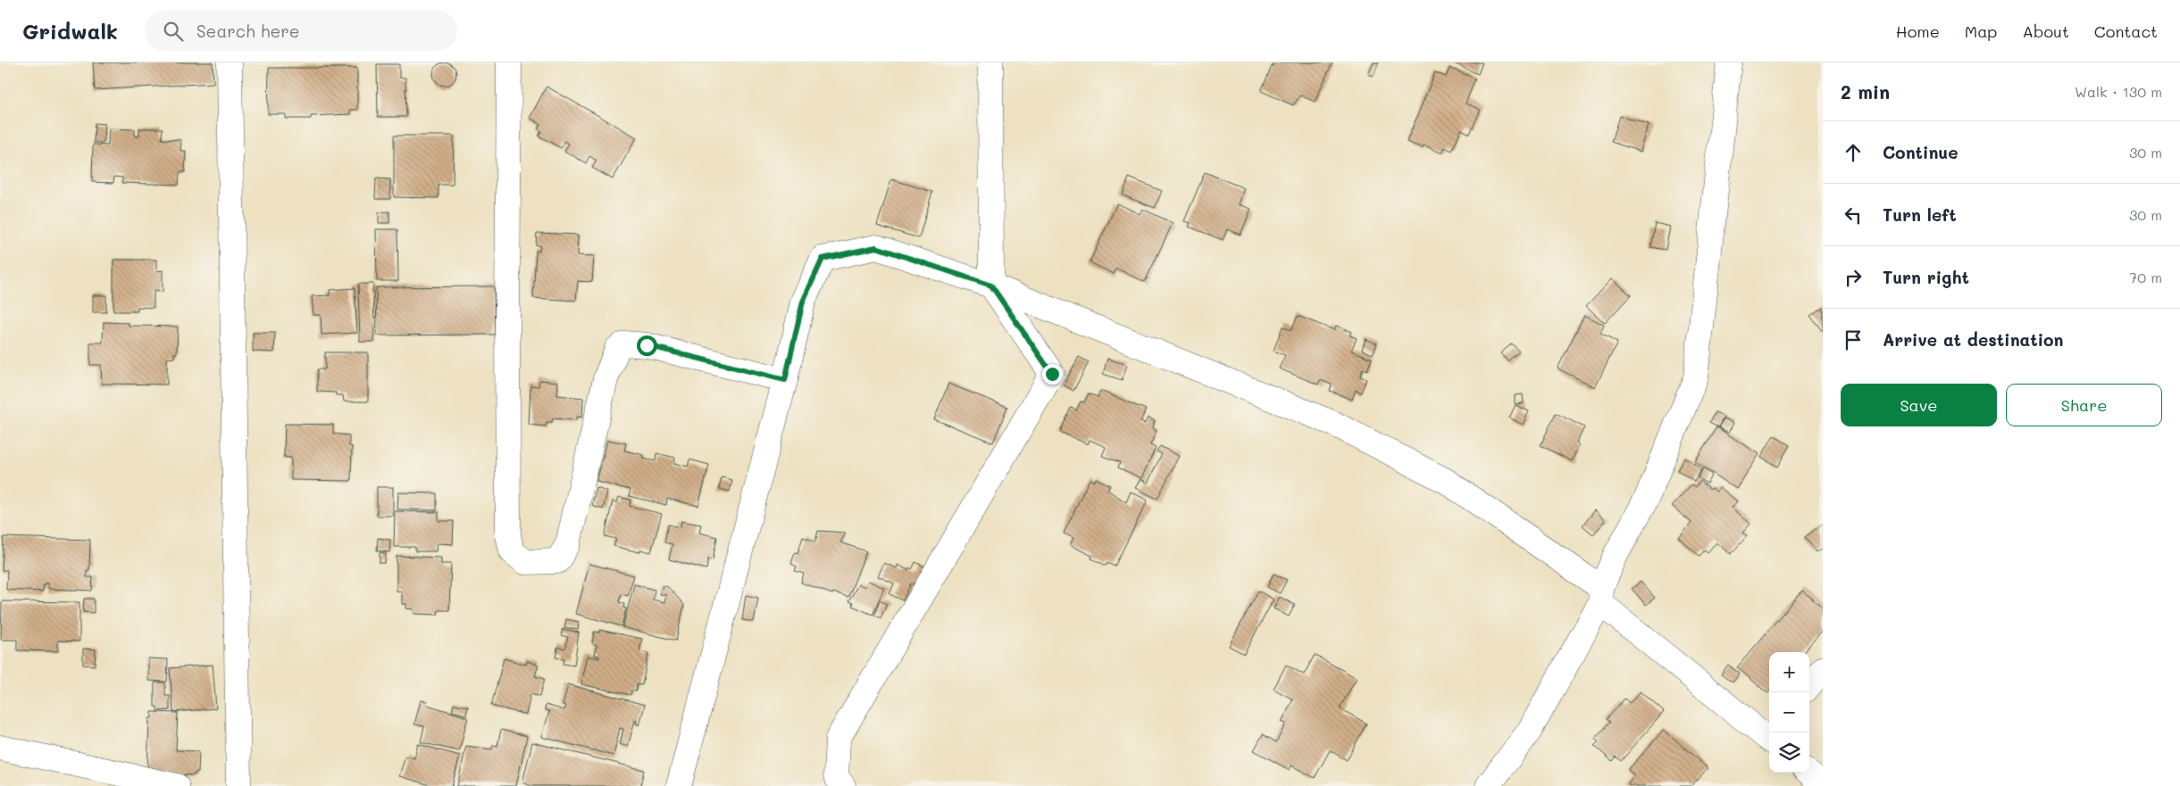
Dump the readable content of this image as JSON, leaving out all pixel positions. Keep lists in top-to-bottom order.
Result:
{
  "page": {
    "header": "Gridwalk",
    "search": "Search here",
    "nav": [
      "Home",
      "Map",
      "About",
      "Contact"
    ],
    "heading": ["2 min", "Walk · 130 m"],
    "list": [
      ["Continue", "30 m"],
      ["Turn left", "30 m"],
      ["Turn right", "70 m"],
      "Arrive at destination"
    ],
    "buttons": ["Save", "Share"],
    "map_buttons": ["+", "−"]
  }
}
